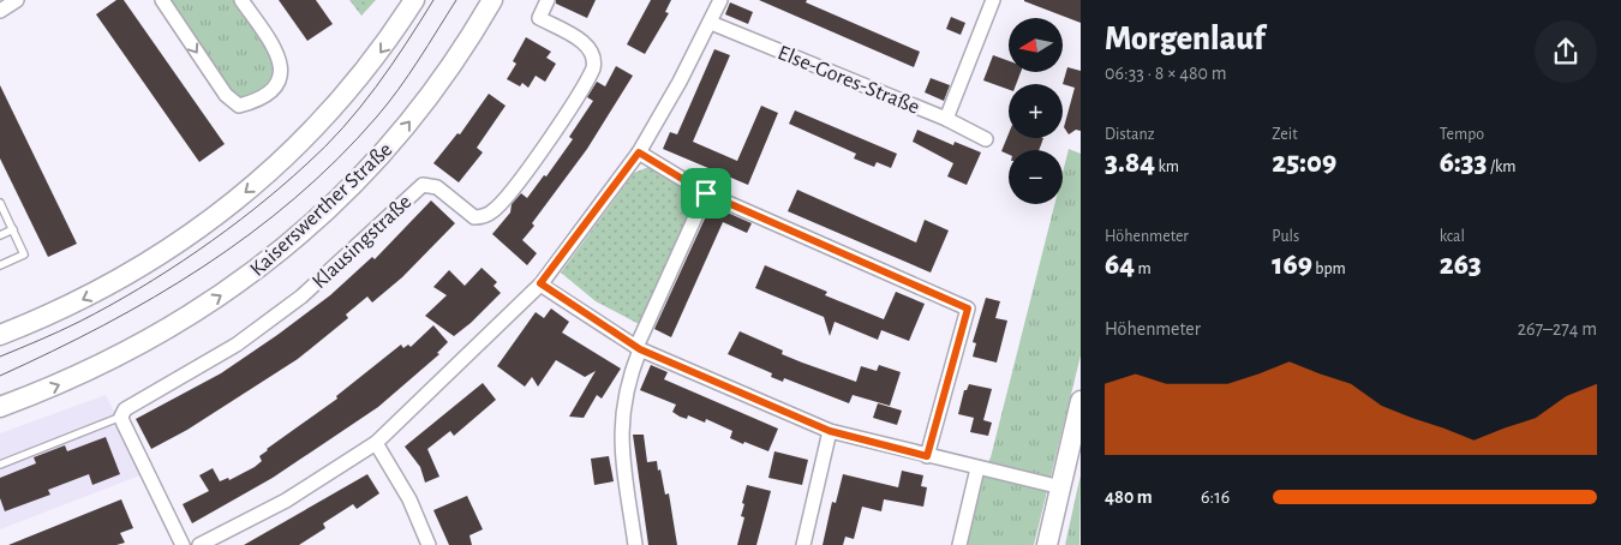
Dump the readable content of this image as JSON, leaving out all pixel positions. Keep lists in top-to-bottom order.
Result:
{
  "streets": {
    "street": ["Else-Gores-Straße", "Kaiserswerther Straße", "Klausingstraße"]
  },
  "north": "left",
  "page": {
    "heading": ["Morgenlauf", "06:33 · 8 × 480 m"],
    "map_buttons": ["+", "−"],
    "stats": [
      ["Distanz", "3.84 km"],
      ["Zeit", "25:09"],
      ["Tempo", "6:33 /km"],
      ["Höhenmeter", "64 m"],
      ["Puls", "169 bpm"],
      ["kcal", "263"]
    ],
    "chart": ["Höhenmeter", "267–274 m"],
    "list": [
      {
        "name": "480 m",
        "note": "6:16"
      }
    ]
  }
}
